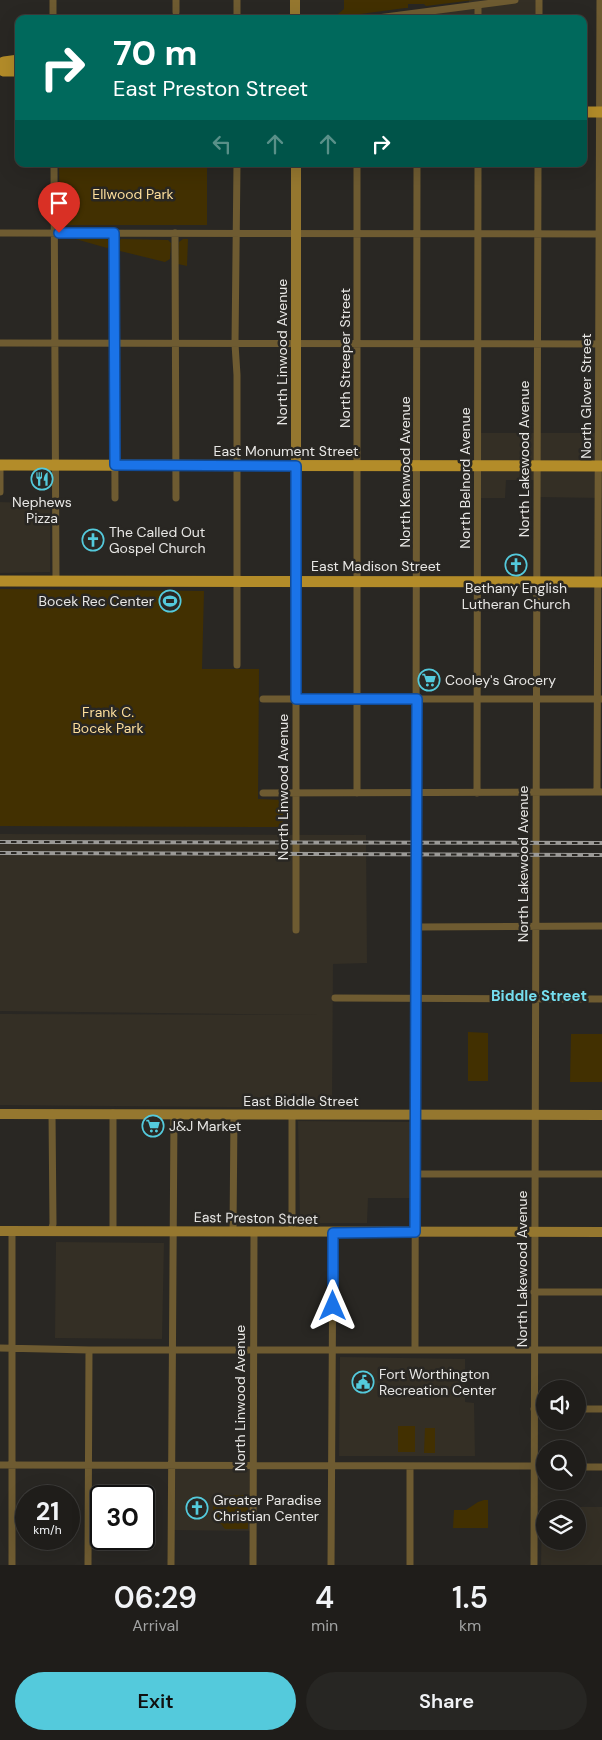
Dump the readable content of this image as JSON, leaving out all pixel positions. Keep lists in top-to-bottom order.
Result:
{
  "streets": {
    "main road": ["East Monument Street", "East Madison Street"],
    "street": [
      "North Linwood Avenue",
      "North Streeper Street",
      "North Glover Street",
      "North Lakewood Avenue",
      "North Kenwood Avenue",
      "North Belnord Avenue",
      "East Biddle Street",
      "East Preston Street"
    ]
  },
  "crossings": [
    ["North Linwood Avenue", "East Monument Street"],
    ["North Linwood Avenue", "East Madison Street"],
    ["North Linwood Avenue", "East Preston Street"],
    ["North Streeper Street", "East Monument Street"],
    ["North Streeper Street", "East Madison Street"],
    ["North Glover Street", "East Monument Street"],
    ["North Glover Street", "East Madison Street"],
    ["East Monument Street", "North Lakewood Avenue"],
    ["East Monument Street", "North Kenwood Avenue"],
    ["East Monument Street", "North Belnord Avenue"],
    ["North Lakewood Avenue", "East Madison Street"],
    ["North Lakewood Avenue", "East Biddle Street"],
    ["North Lakewood Avenue", "East Preston Street"],
    ["North Kenwood Avenue", "East Madison Street"],
    ["North Kenwood Avenue", "East Biddle Street"],
    ["North Kenwood Avenue", "East Preston Street"],
    ["North Belnord Avenue", "East Madison Street"]
  ],
  "districts": ["Biddle Street"],
  "parks": ["Ellwood Park", "Frank C. Bocek Park"],
  "places": {
    "restaurant": ["Nephews Pizza"],
    "church": ["The Called Out Gospel Church", "Bethany English Lutheran Church", "Greater Paradise Christian Center"],
    "sports": ["Bocek Rec Center"],
    "supermarket": ["Cooley's Grocery", "J&J Market"],
    "public building": ["Fort Worthington Recreation Center"]
  },
  "page": {
    "turn": ["70 m", "East Preston Street"],
    "speed": "21 km/h",
    "limit": "30",
    "eta": [
      "06:29",
      "Arrival",
      "4",
      "min",
      "1.5",
      "km"
    ],
    "buttons": ["Exit", "Share"]
  }
}
